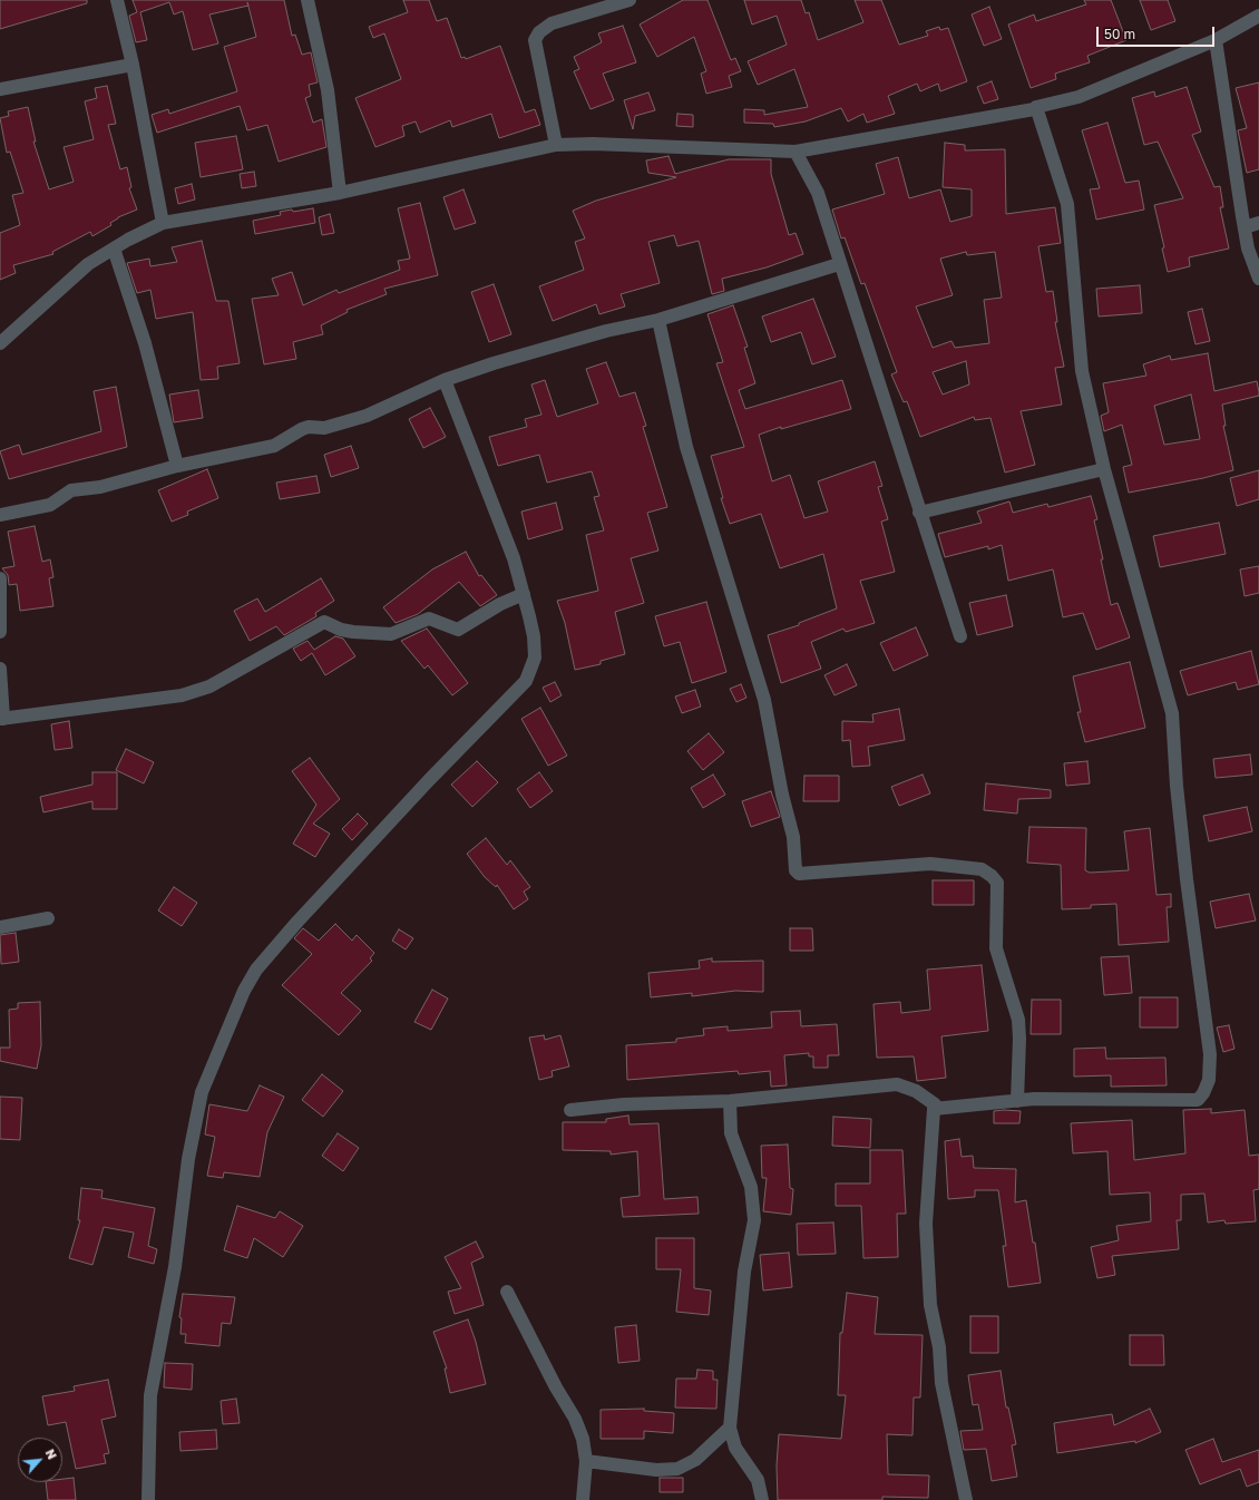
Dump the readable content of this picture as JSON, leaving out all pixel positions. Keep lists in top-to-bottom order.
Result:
{
  "scale_bar": "50 m",
  "north": "top right"
}
